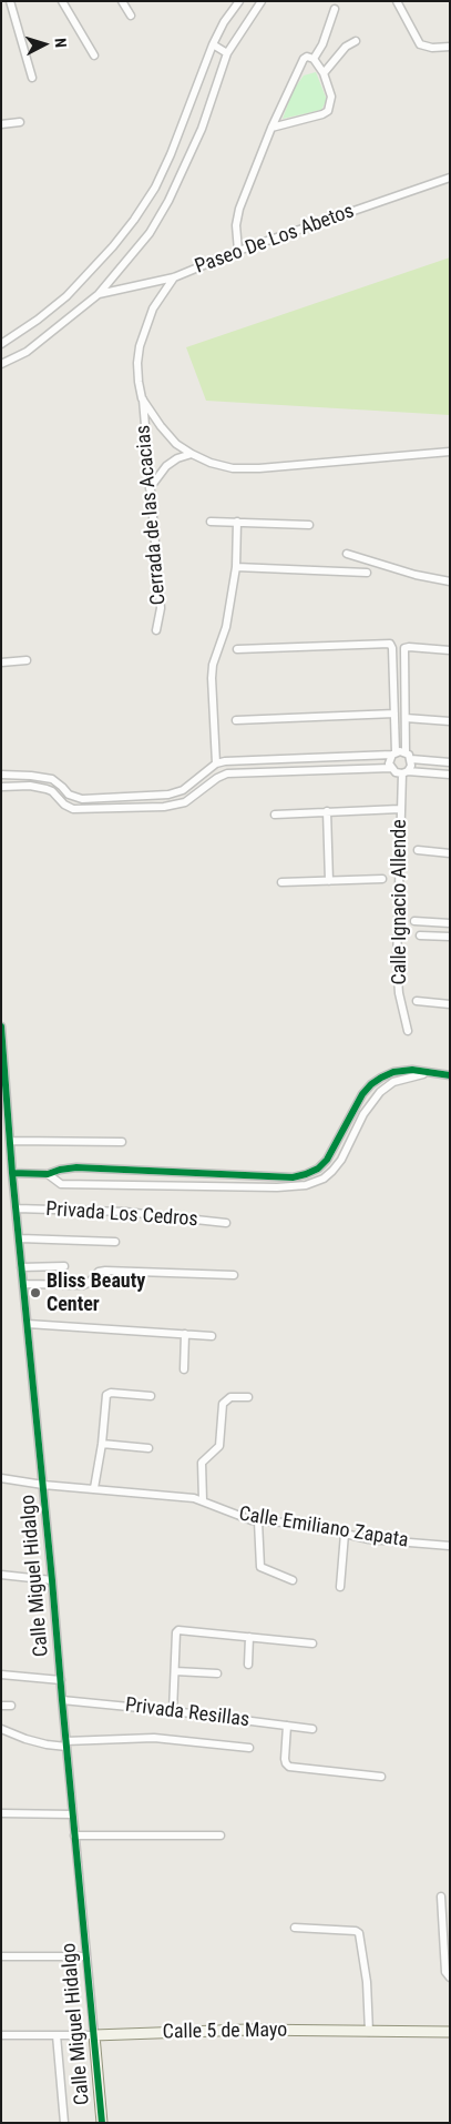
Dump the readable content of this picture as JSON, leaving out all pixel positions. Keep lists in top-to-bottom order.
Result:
{
  "streets": {
    "street": [
      "Paseo De Los Abetos",
      "Cerrada de las Acacias",
      "Calle Ignacio Allende",
      "Privada Los Cedros",
      "Calle Emiliano Zapata",
      "Calle Miguel Hidalgo",
      "Privada Resillas",
      "Calle 5 de Mayo"
    ]
  },
  "crossings": [
    ["Paseo De Los Abetos", "Cerrada de las Acacias"],
    ["Privada Los Cedros", "Calle Miguel Hidalgo"],
    ["Calle Emiliano Zapata", "Calle Miguel Hidalgo"],
    ["Calle Miguel Hidalgo", "Privada Resillas"],
    ["Calle Miguel Hidalgo", "Calle 5 de Mayo"]
  ],
  "places": ["Bliss Beauty Center"],
  "north": "right"
}
